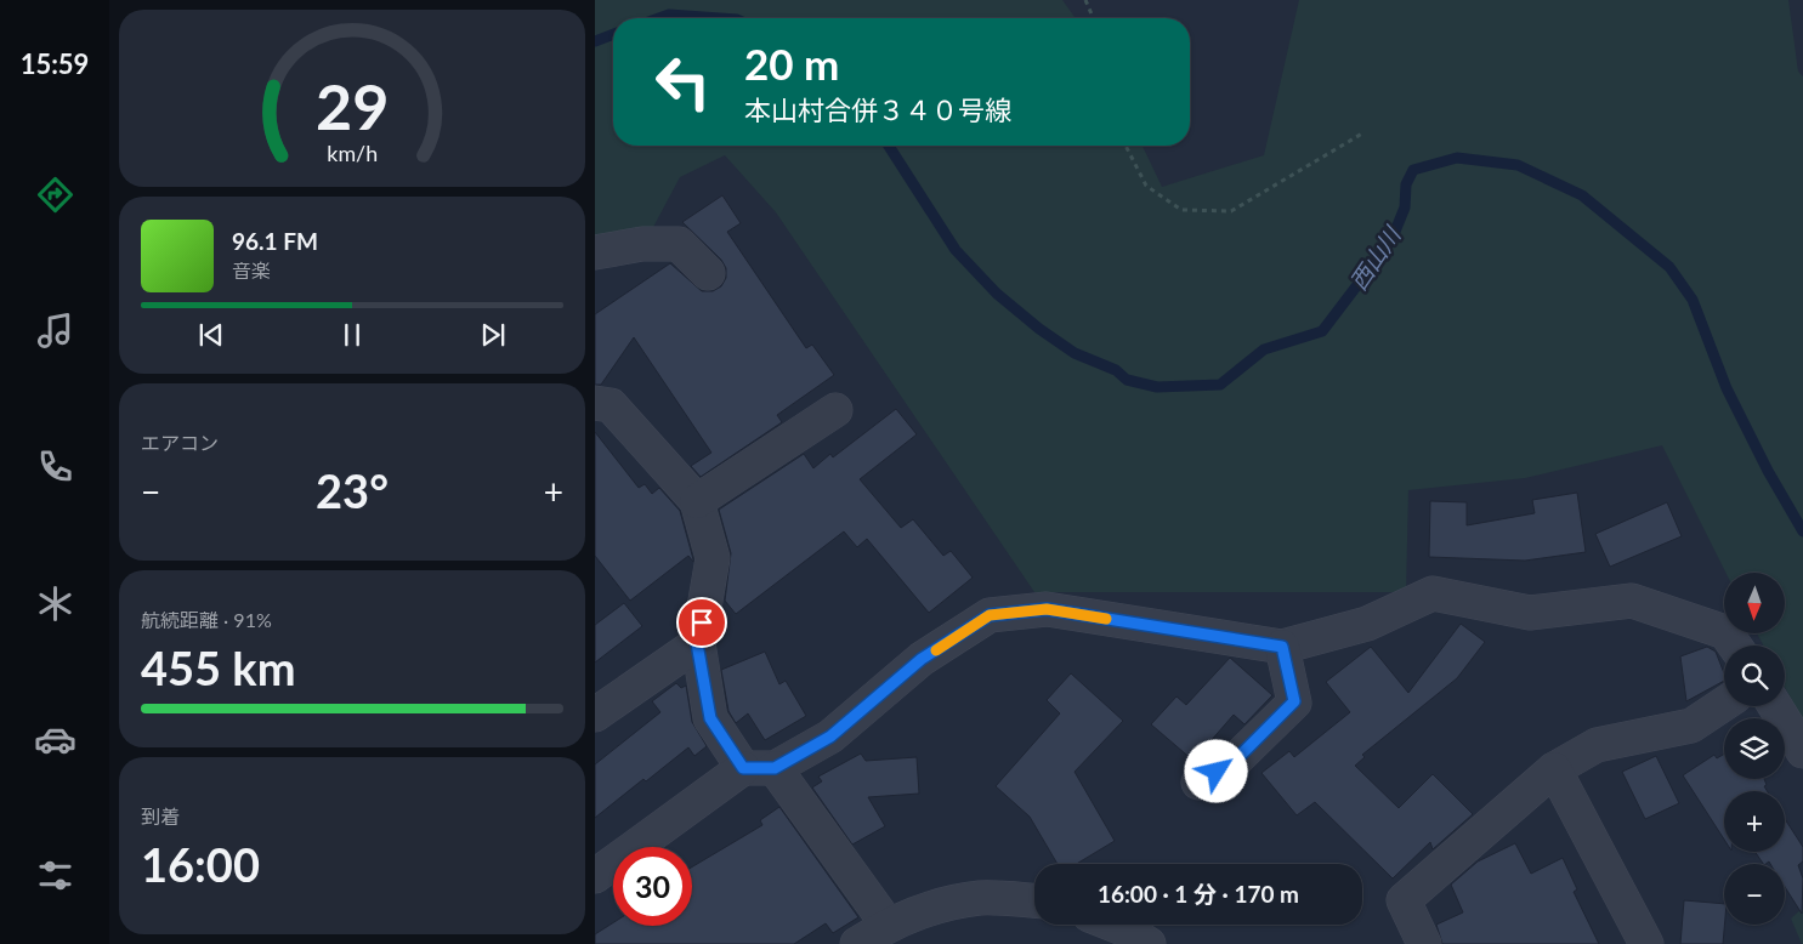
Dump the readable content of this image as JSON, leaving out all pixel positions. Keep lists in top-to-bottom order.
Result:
{
  "water": ["西山川"],
  "north": "bottom",
  "page": {
    "tabs": "15:59",
    "turn": ["20 m", "本山村合併３４０号線"],
    "song": ["96.1 FM", "音楽"],
    "tile": [
      "エアコン",
      ["航続距離 · 91%", "455 km"],
      ["到着", "16:00"]
    ],
    "heat": ["−", "23°", "+"],
    "map_buttons": ["+", "−"],
    "limit": "30",
    "trip": "16:00 · 1 分 · 170 m",
    "gauge": ["29", "km/h"]
  }
}
